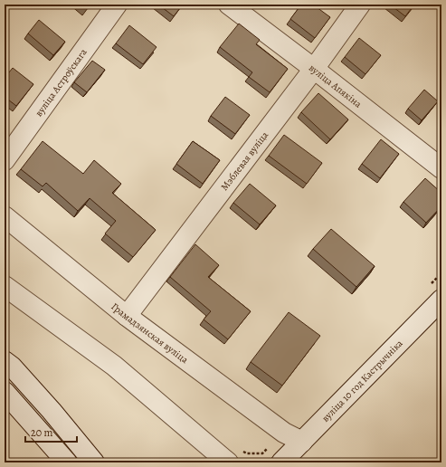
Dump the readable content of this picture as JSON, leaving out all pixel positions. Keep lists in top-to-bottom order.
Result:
{
  "streets": {
    "street": [
      "вуліца Астроўскага",
      "вуліца Апякіна",
      "Мэблевая вуліца",
      "Грамадзянская вуліца",
      "вуліца 10 год Кастрычніка"
    ]
  },
  "crossings": [
    ["вуліца Апякіна", "Мэблевая вуліца"],
    ["Мэблевая вуліца", "Грамадзянская вуліца"],
    ["Грамадзянская вуліца", "вуліца 10 год Кастрычніка"]
  ],
  "scale_bar": "20 m"
}
